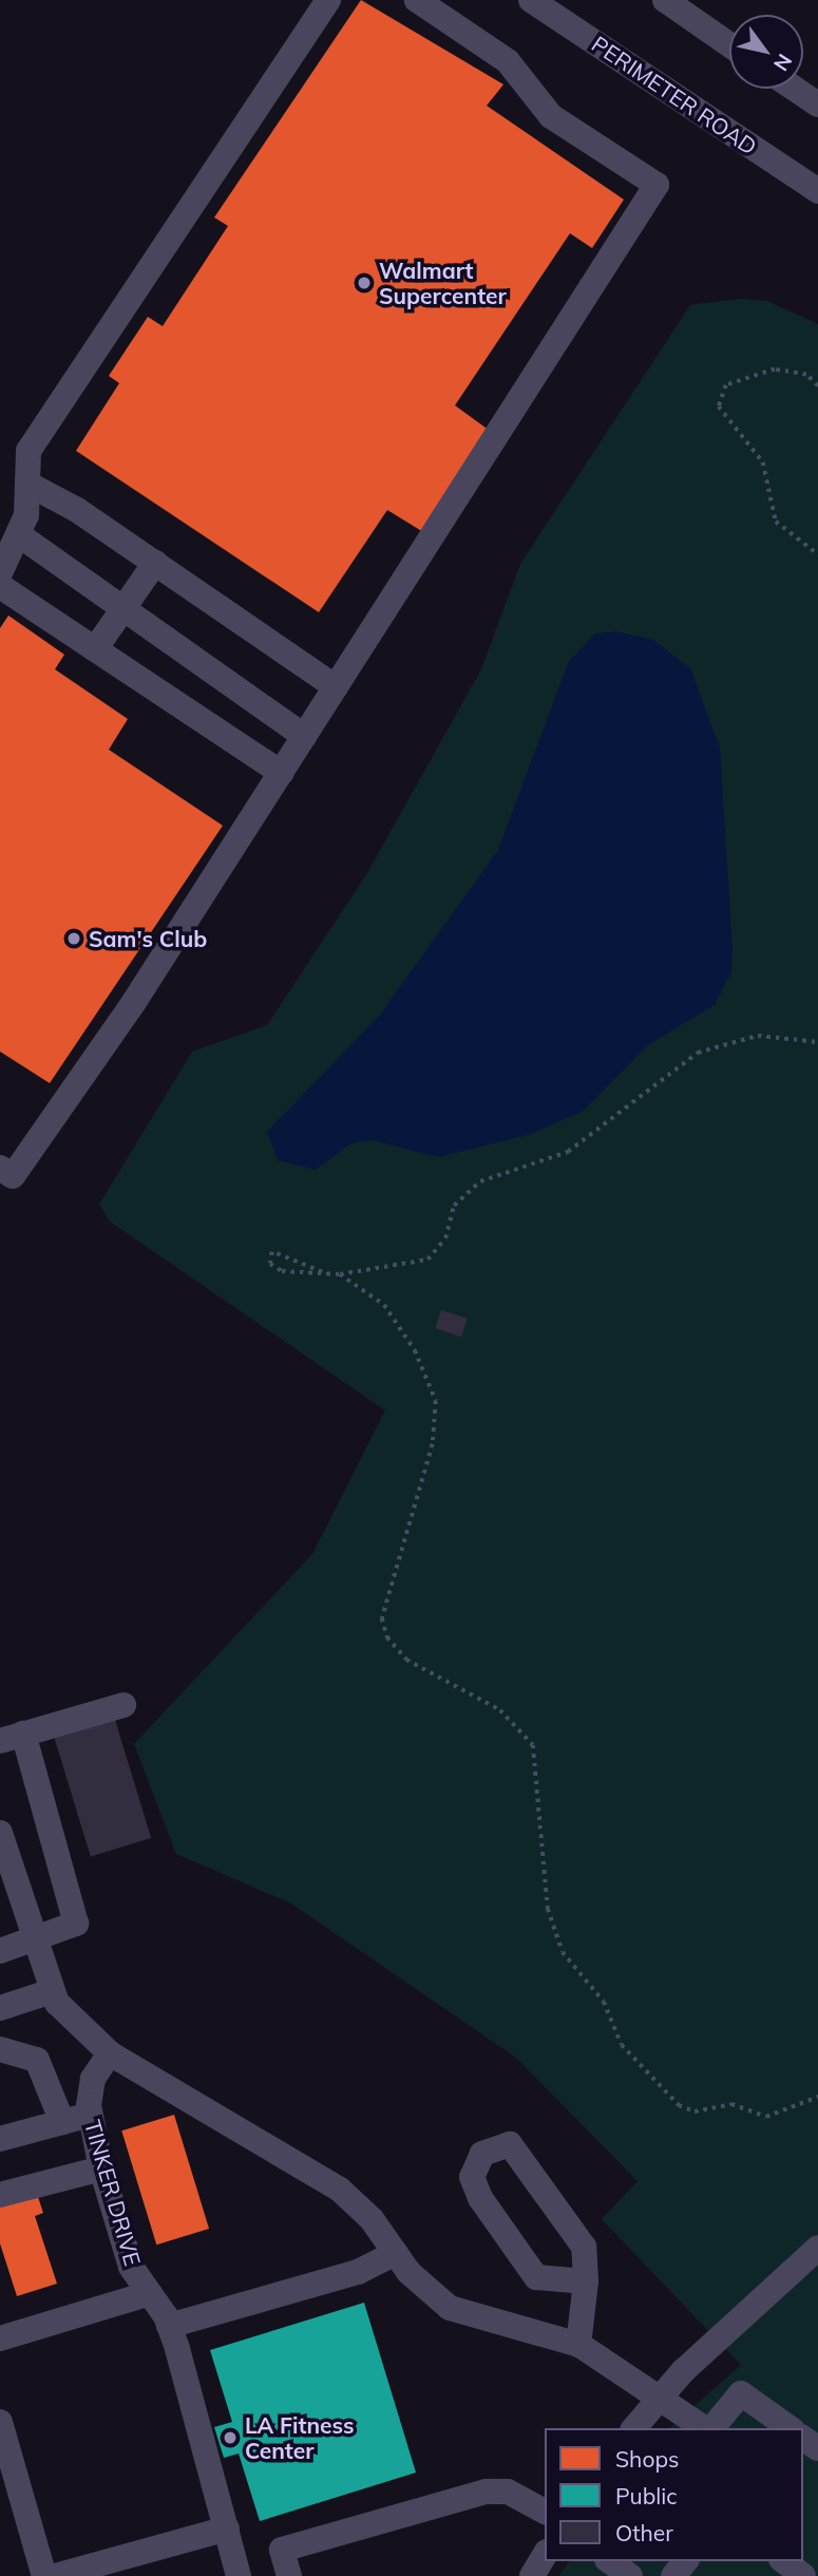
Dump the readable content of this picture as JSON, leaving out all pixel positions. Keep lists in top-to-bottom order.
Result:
{
  "streets": {
    "street": ["PERIMETER ROAD", "TINKER DRIVE"]
  },
  "places": ["Walmart Supercenter", "Sam's Club", "LA Fitness Center"],
  "legend": ["Shops", "Public", "Other"],
  "north": "bottom right"
}
